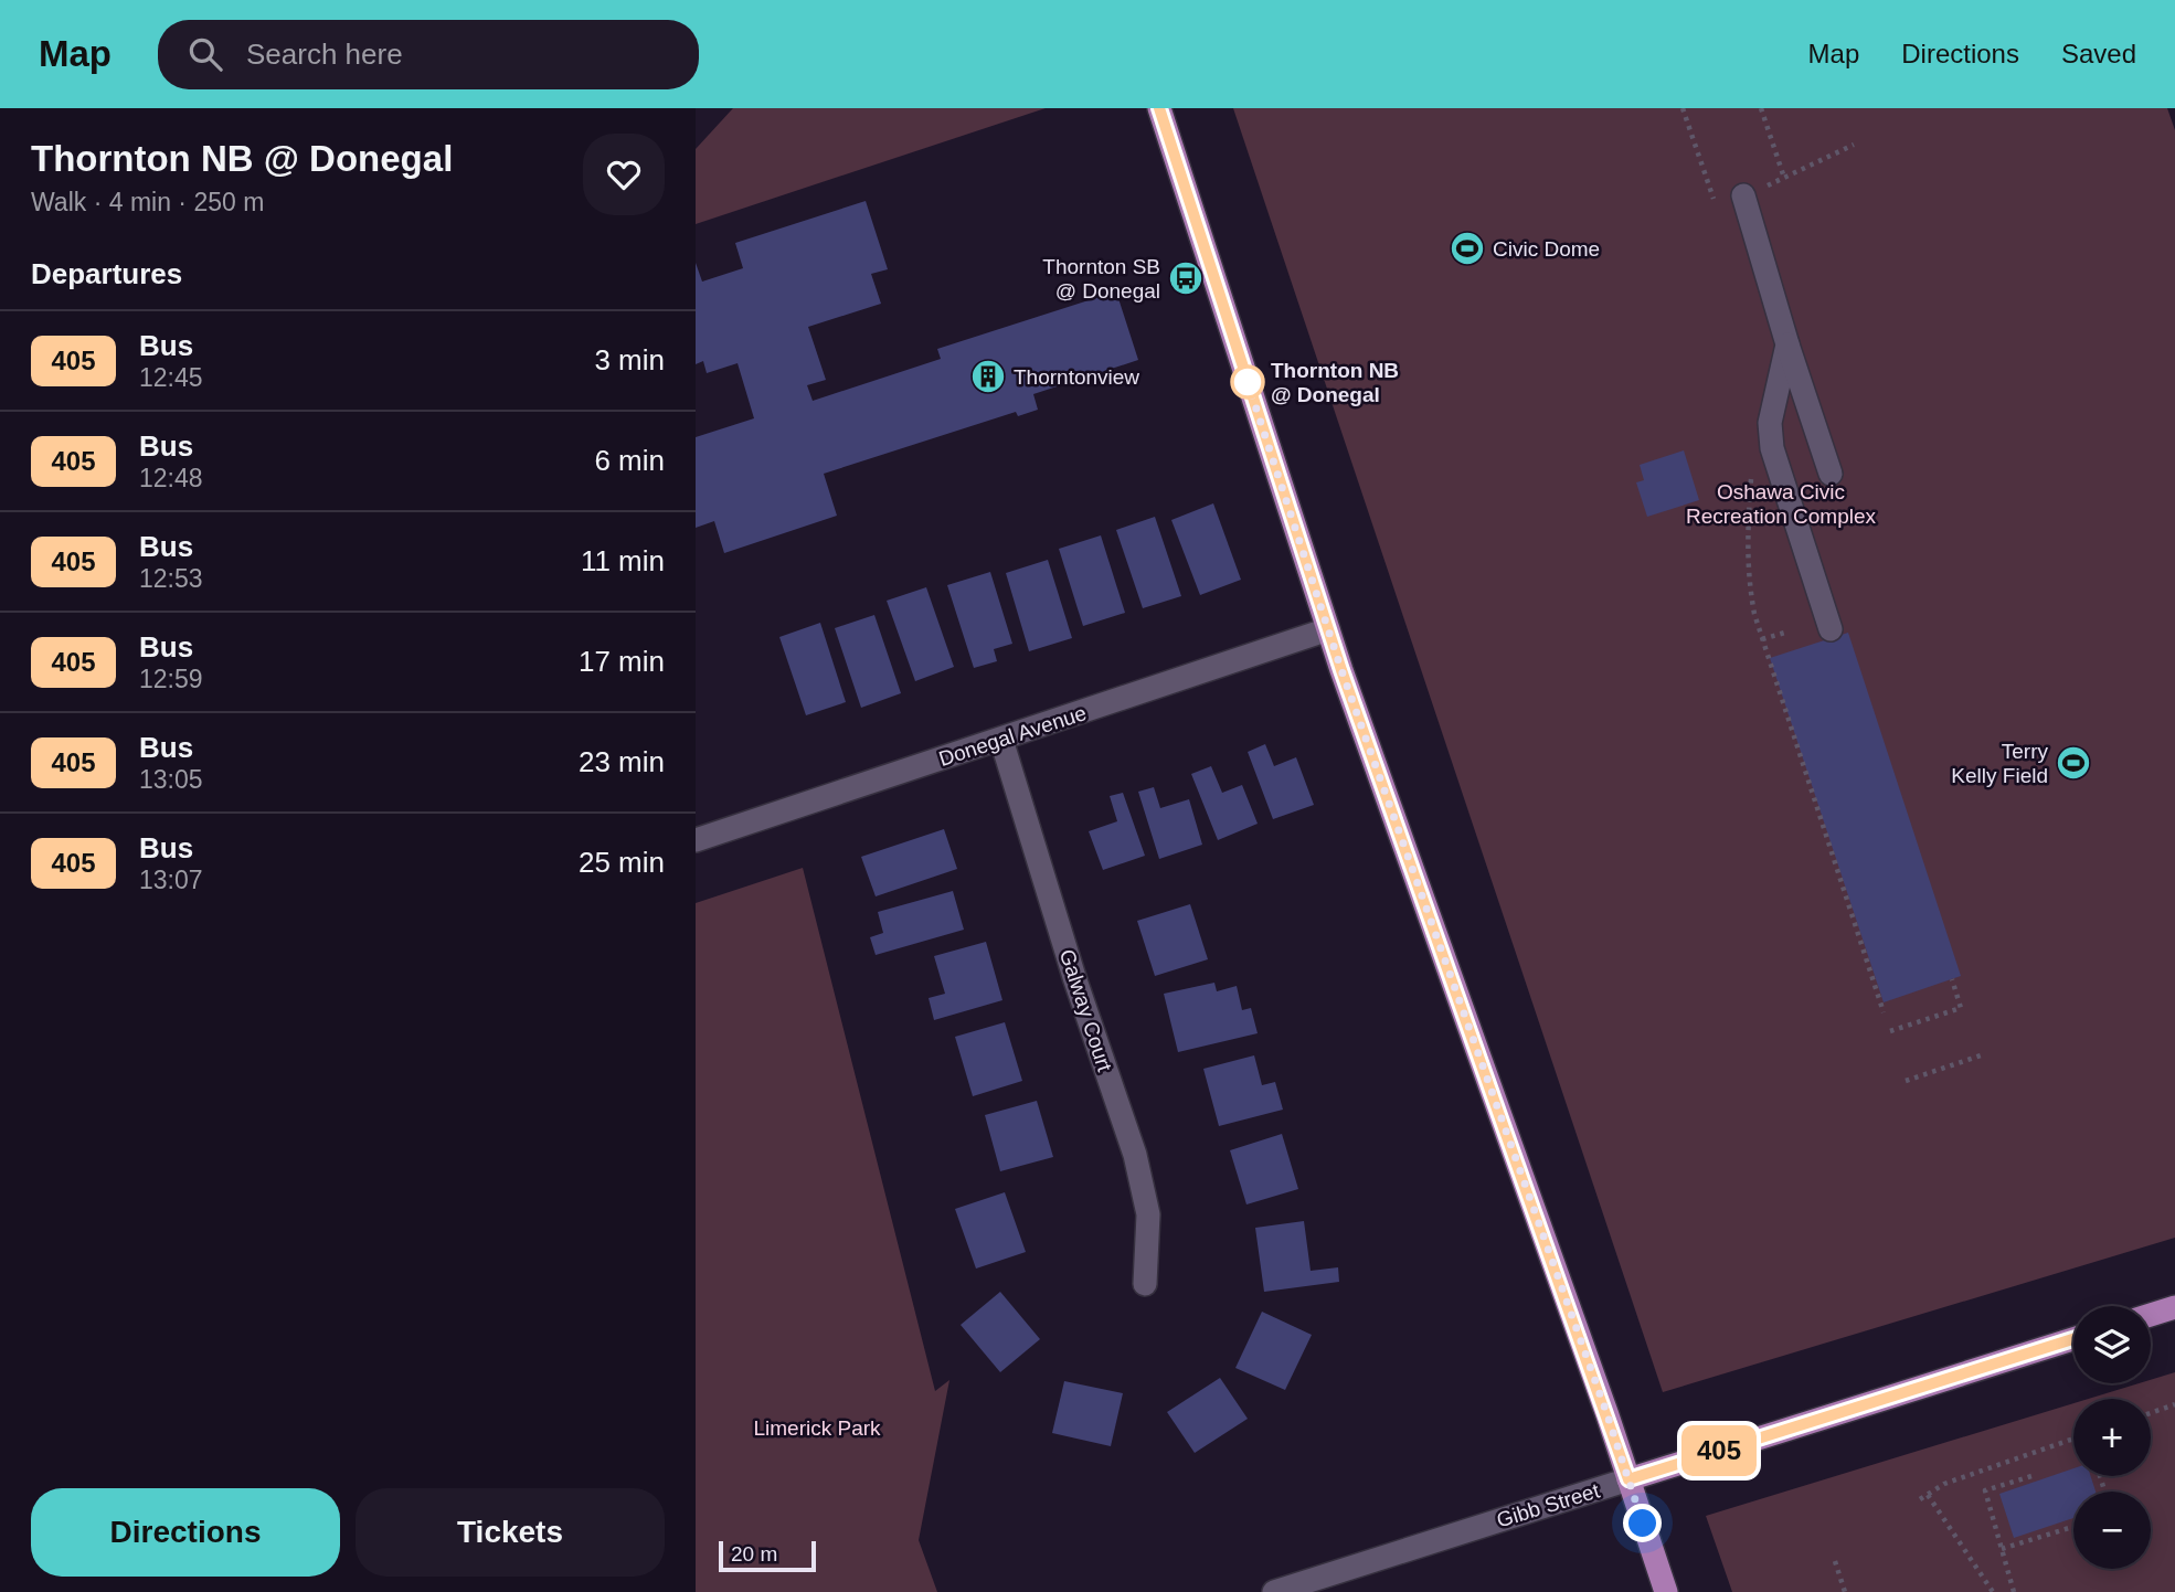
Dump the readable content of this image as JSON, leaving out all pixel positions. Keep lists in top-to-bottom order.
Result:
{
  "streets": {
    "main road": ["Gibb Street"],
    "street": ["Donegal Avenue", "Galway Court"]
  },
  "crossings": [
    ["Donegal Avenue", "Galway Court"]
  ],
  "parks": ["Oshawa Civic Recreation Complex", "Limerick Park"],
  "places": {
    "sports": ["Civic Dome", "Terry Kelly Field"],
    "bus stop": ["Thornton SB @ Donegal"],
    "building": ["Thorntonview"],
    "other": ["Thornton NB @ Donegal"]
  },
  "lines": ["bus line 405"],
  "scale_bar": "20 m",
  "page": {
    "header": "Map",
    "search": "Search here",
    "nav": ["Map", "Directions", "Saved"],
    "heading": [
      ["Thornton NB @ Donegal", "Walk · 4 min · 250 m"],
      "Departures"
    ],
    "on_map": "405",
    "list": [
      {
        "mark": "405",
        "name": "Bus",
        "note": "12:45",
        "value": "3 min"
      },
      {
        "mark": "405",
        "name": "Bus",
        "note": "12:48",
        "value": "6 min"
      },
      {
        "mark": "405",
        "name": "Bus",
        "note": "12:53",
        "value": "11 min"
      },
      {
        "mark": "405",
        "name": "Bus",
        "note": "12:59",
        "value": "17 min"
      },
      {
        "mark": "405",
        "name": "Bus",
        "note": "13:05",
        "value": "23 min"
      },
      {
        "mark": "405",
        "name": "Bus",
        "note": "13:07",
        "value": "25 min"
      }
    ],
    "map_buttons": ["+", "−"],
    "buttons": ["Directions", "Tickets"],
    "scale": "20 m"
  }
}
